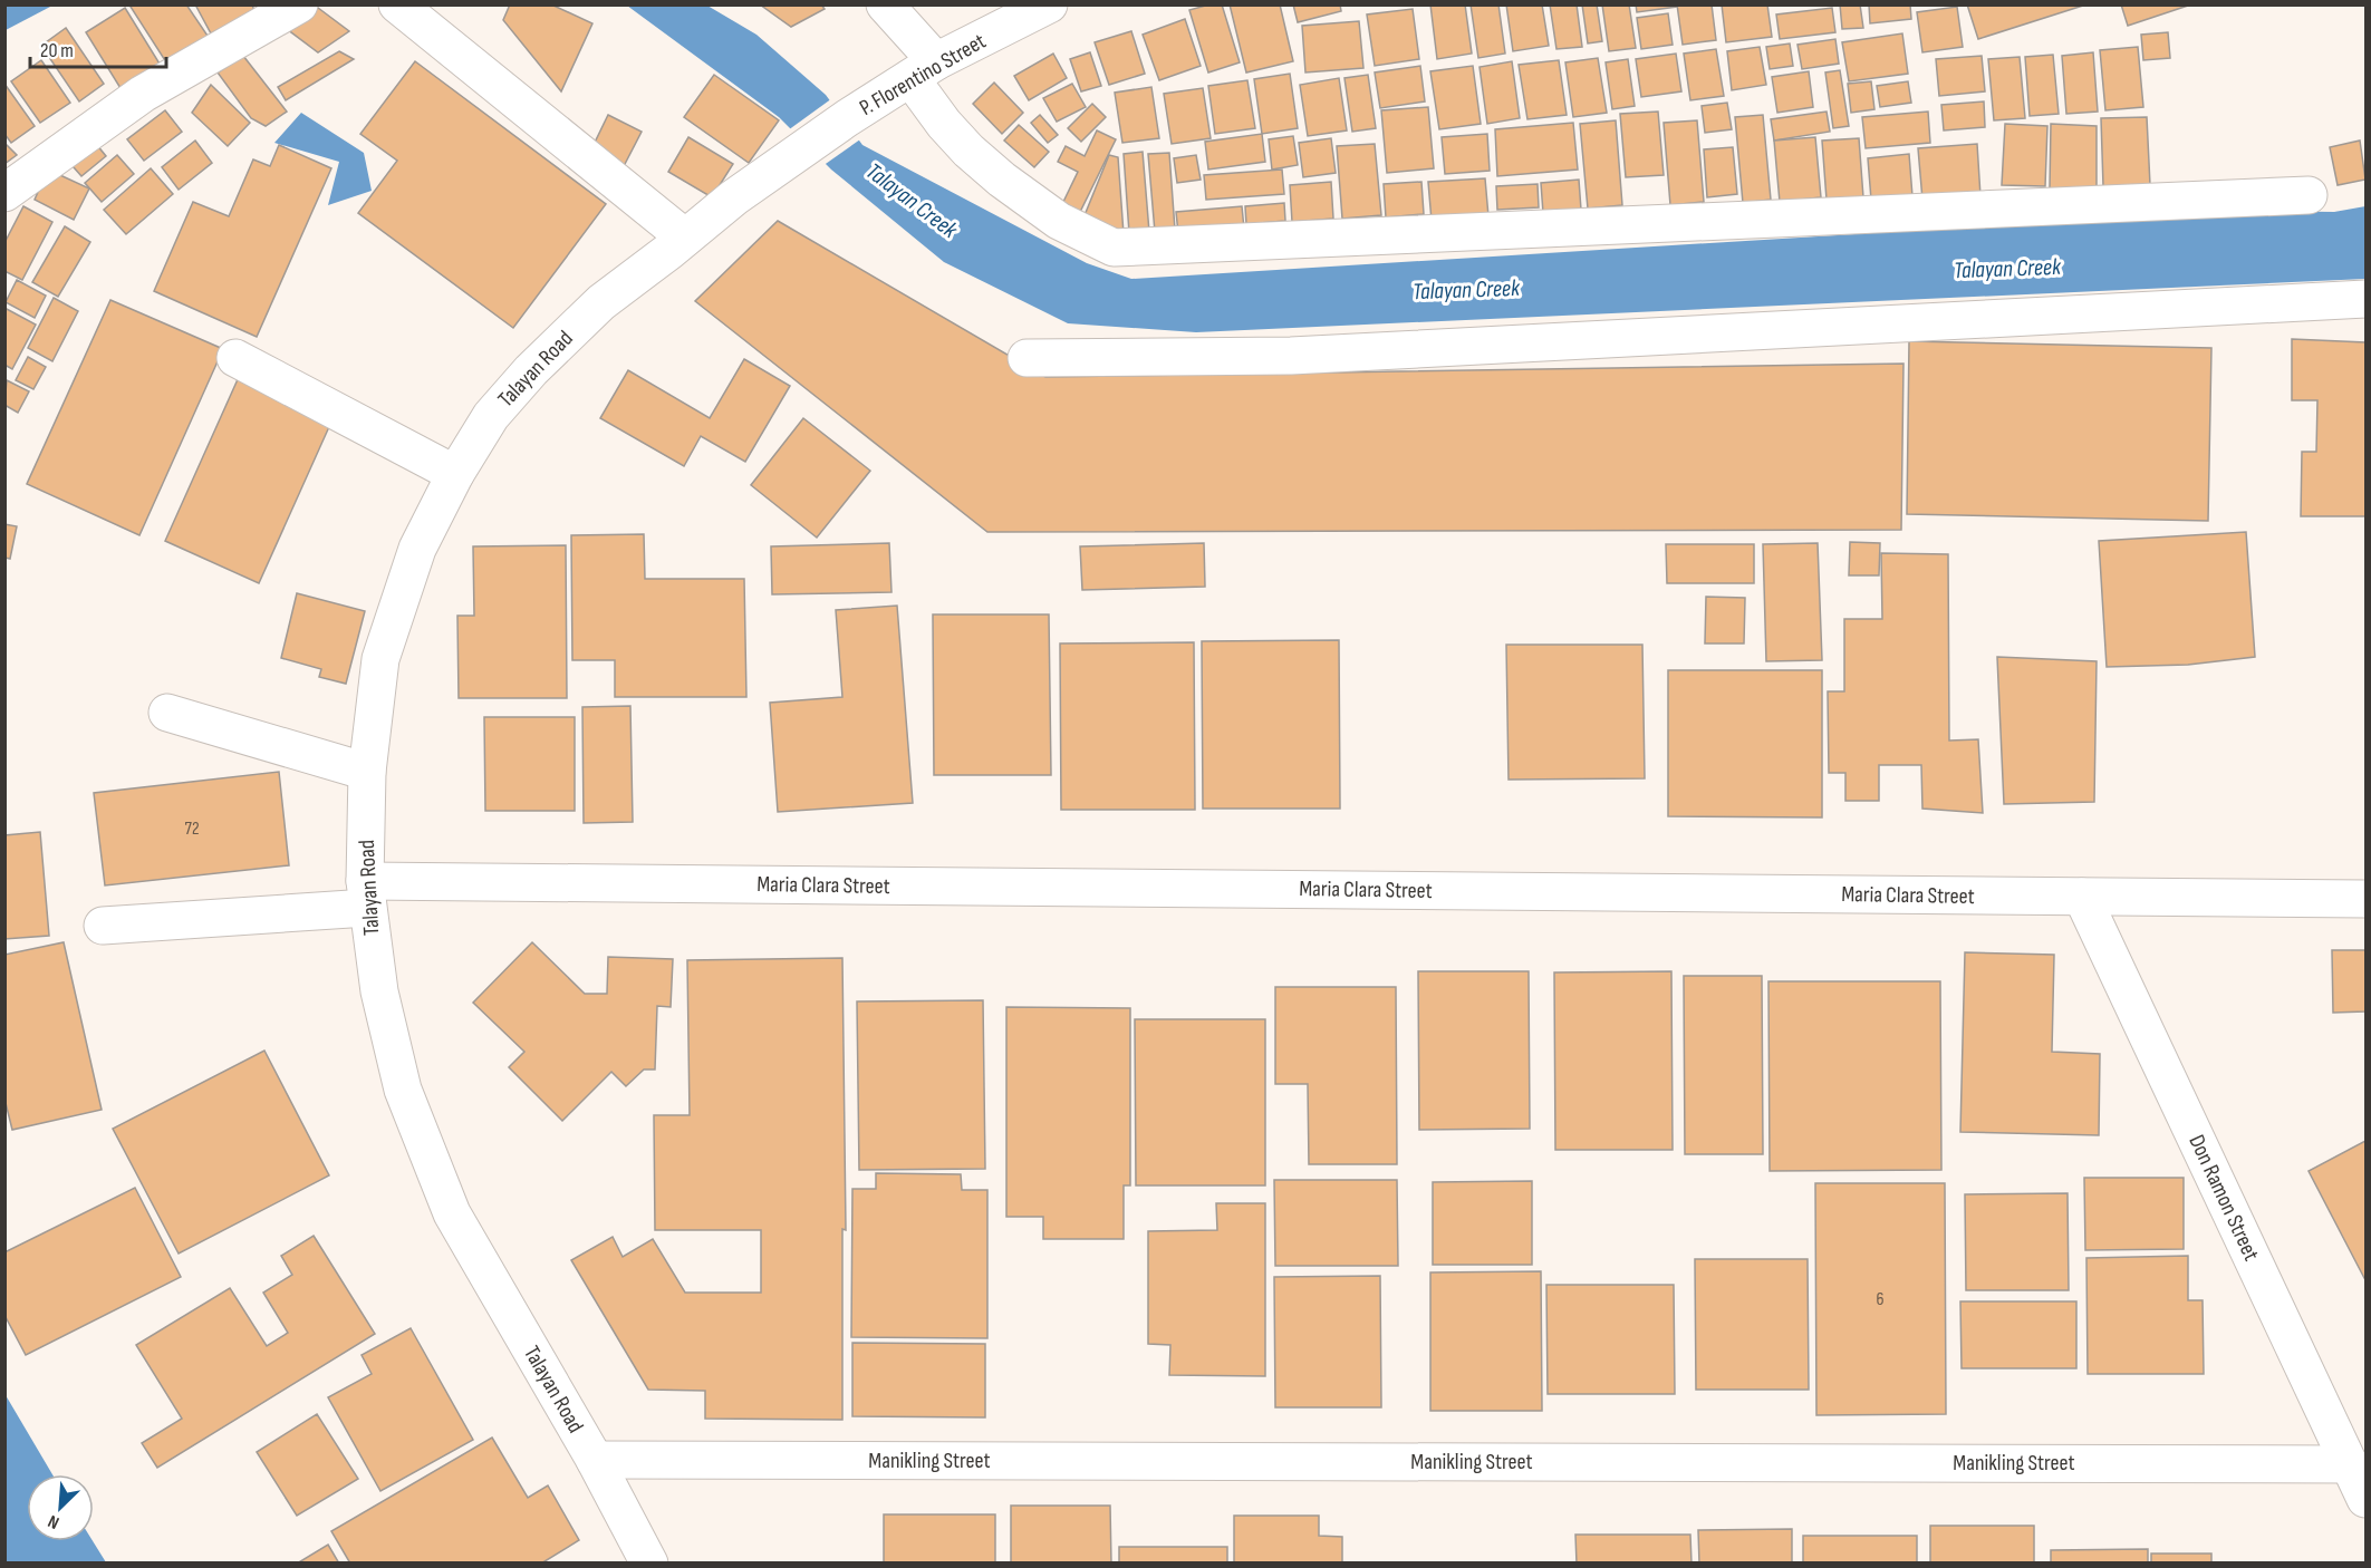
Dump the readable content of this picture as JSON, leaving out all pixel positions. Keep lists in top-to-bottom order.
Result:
{
  "streets": {
    "street": [
      "P. Florentino Street",
      "Talayan Road",
      "Maria Clara Street",
      "Don Ramon Street",
      "Manikling Street"
    ]
  },
  "crossings": [
    ["P. Florentino Street", "Talayan Road"],
    ["Talayan Road", "Maria Clara Street"],
    ["Talayan Road", "Manikling Street"],
    ["Maria Clara Street", "Don Ramon Street"],
    ["Don Ramon Street", "Manikling Street"]
  ],
  "water": ["Talayan Creek"],
  "house_numbers": ["72", "6"],
  "scale_bar": "20 m",
  "north": "bottom left"
}
